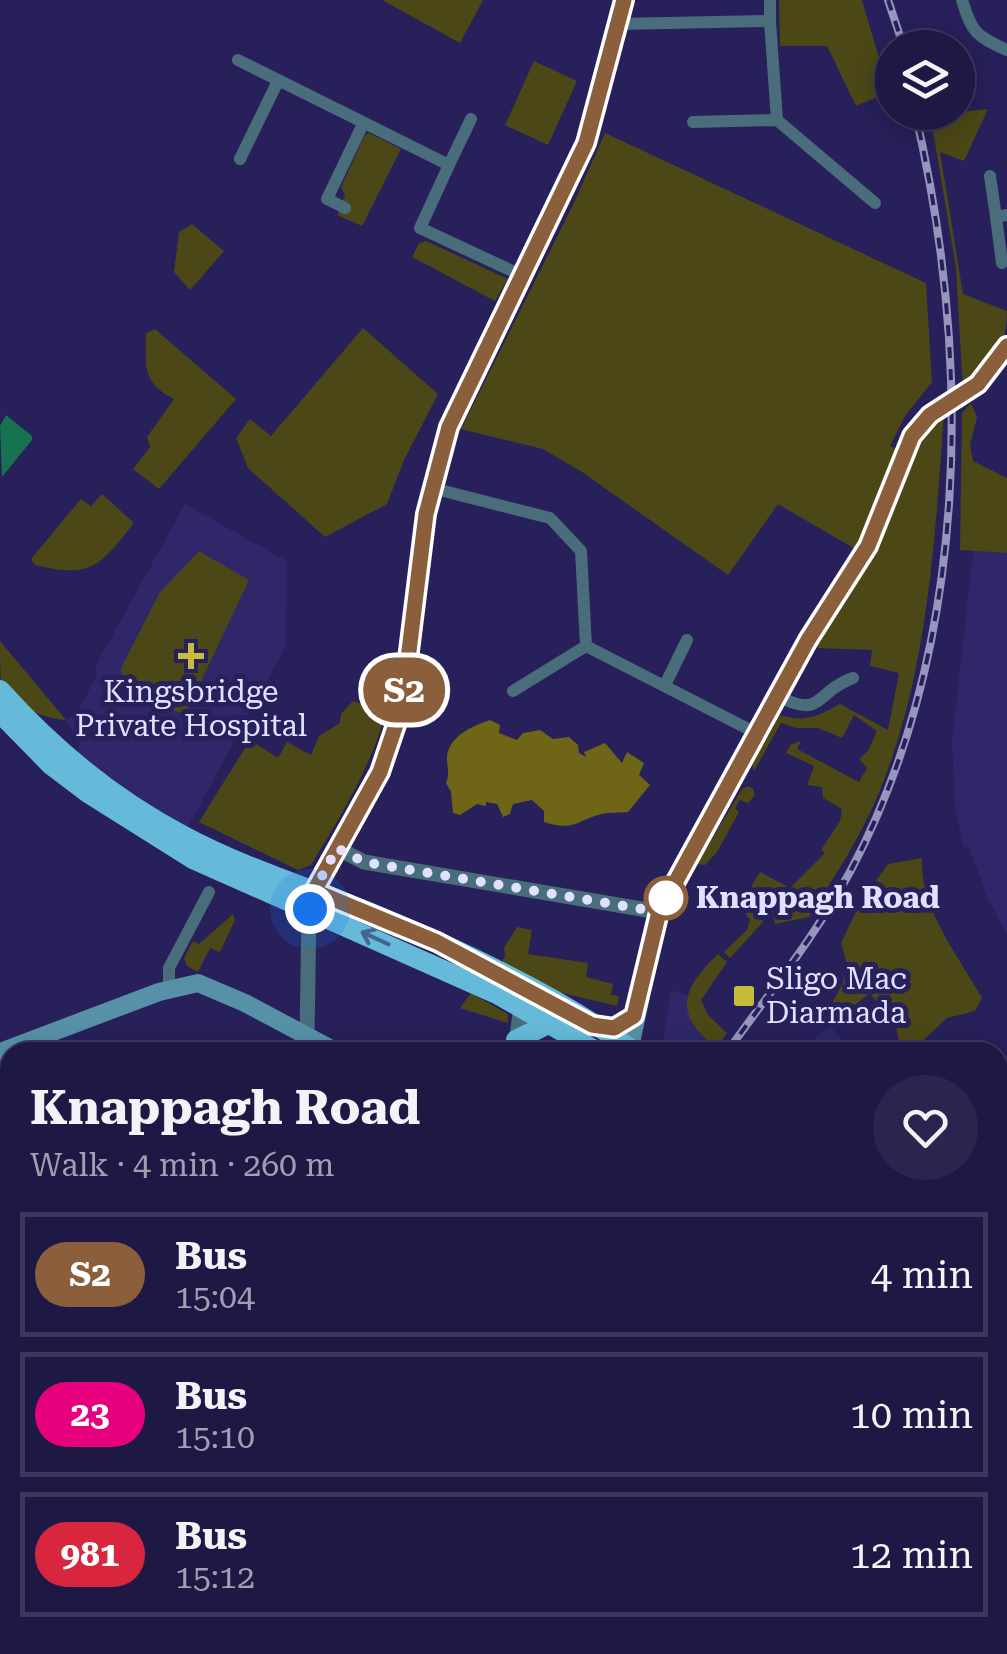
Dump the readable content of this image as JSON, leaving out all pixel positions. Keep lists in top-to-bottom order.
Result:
{
  "places": {
    "health": ["Kingsbridge Private Hospital"],
    "other": ["Knappagh Road"],
    "transit": ["Sligo Mac Diarmada"]
  },
  "lines": ["bus line S2"],
  "page": {
    "on_map": "S2",
    "heading": ["Knappagh Road", "Walk · 4 min · 260 m"],
    "list": [
      {
        "mark": "S2",
        "name": "Bus",
        "note": "15:04",
        "value": "4 min"
      },
      {
        "mark": "23",
        "name": "Bus",
        "note": "15:10",
        "value": "10 min"
      },
      {
        "mark": "981",
        "name": "Bus",
        "note": "15:12",
        "value": "12 min"
      }
    ]
  }
}
